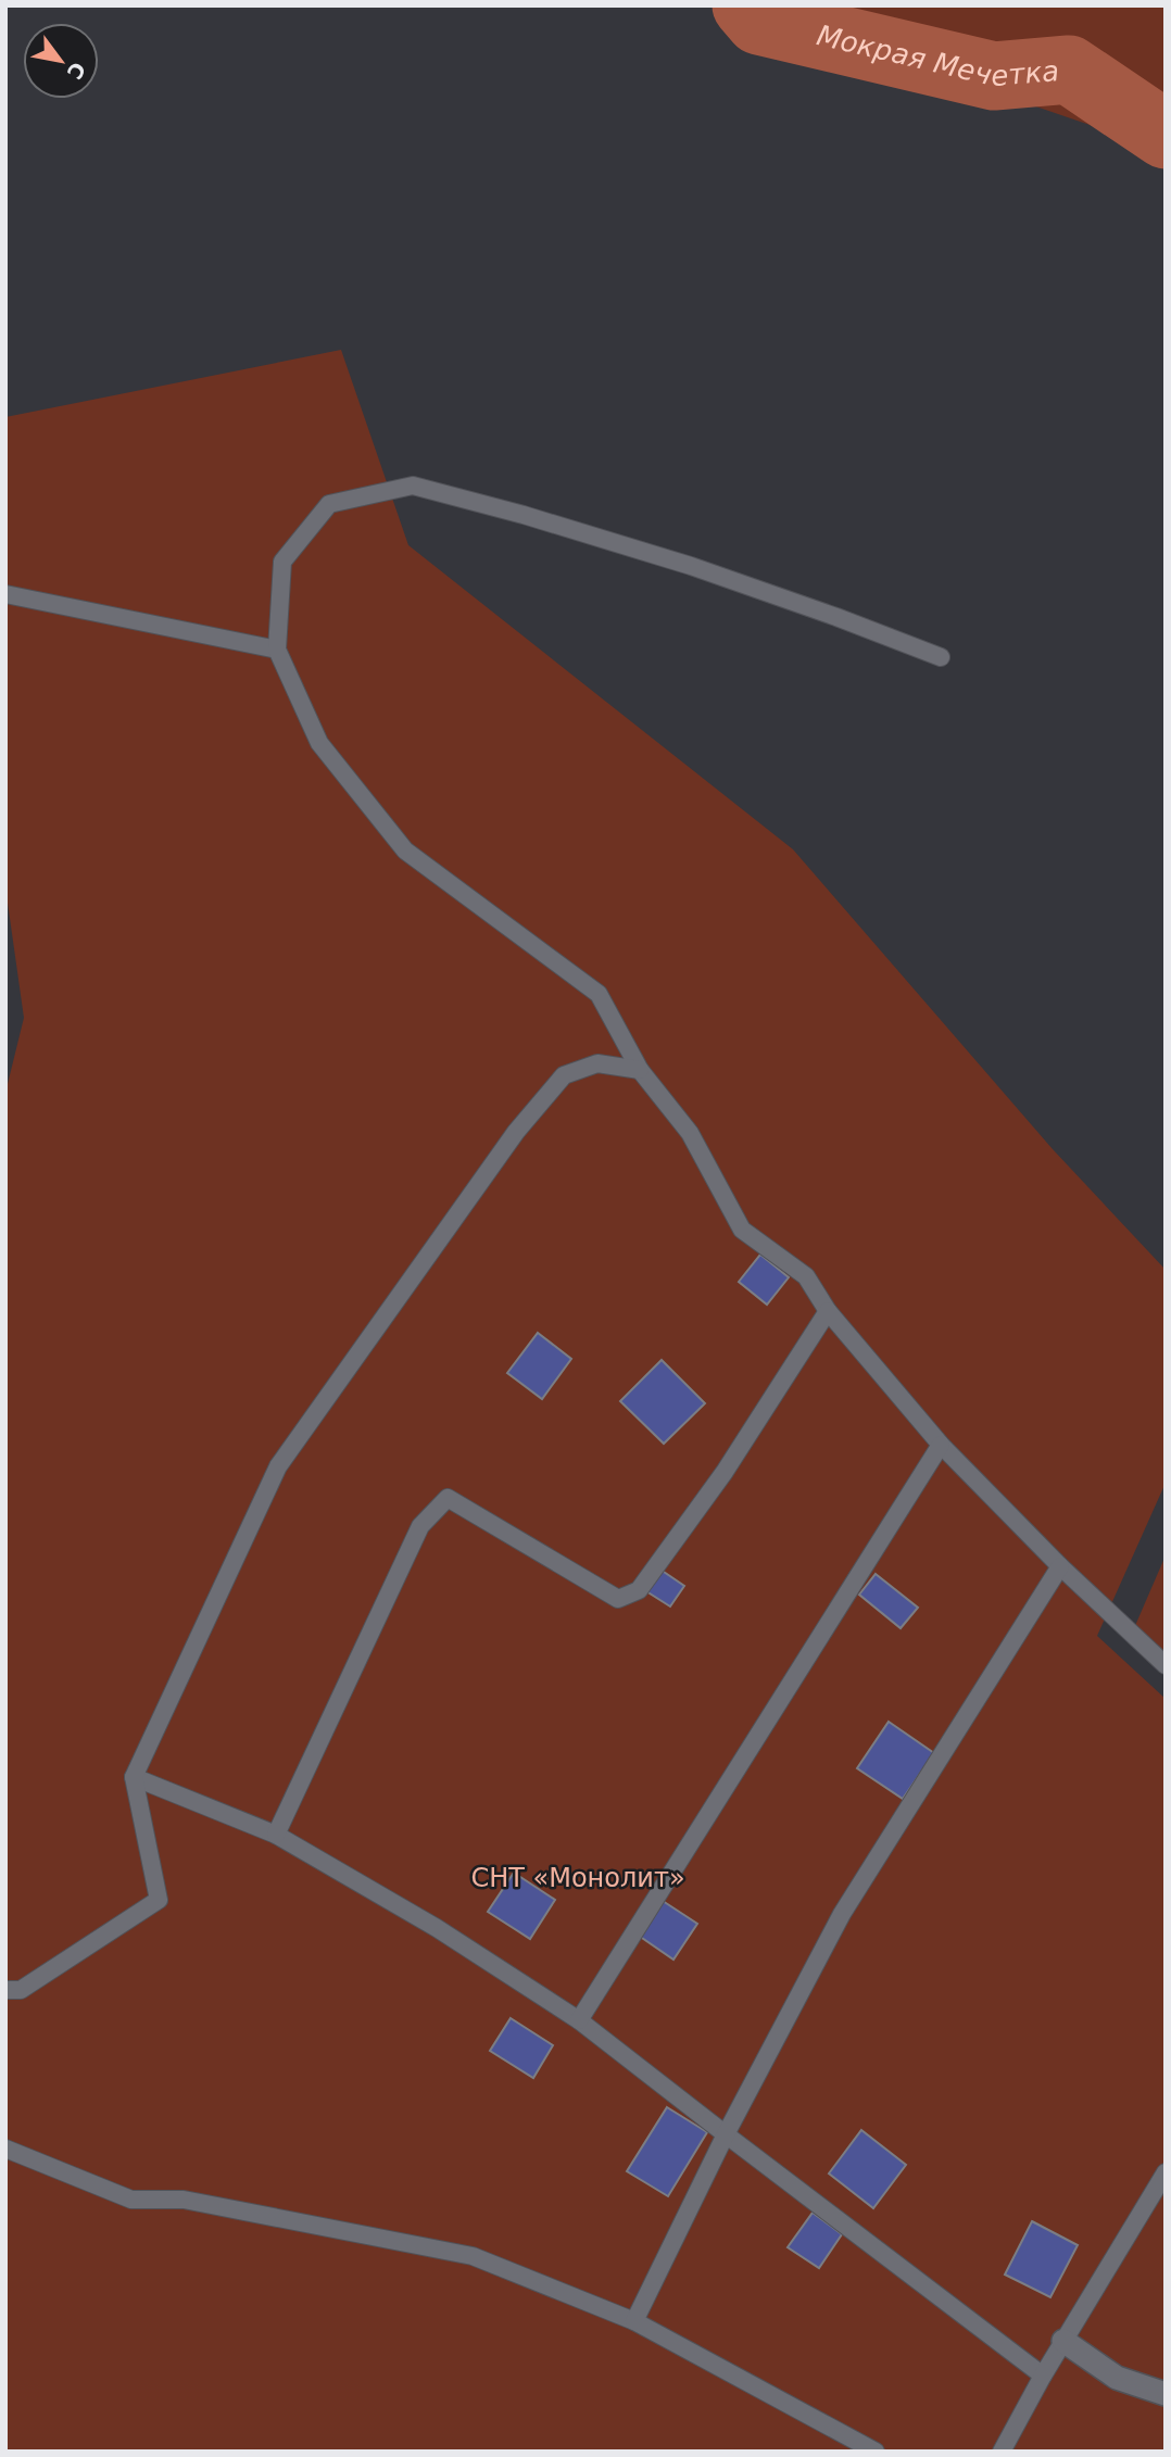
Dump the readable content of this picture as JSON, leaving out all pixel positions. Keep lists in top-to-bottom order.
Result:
{
  "water": ["Мокрая Мечетка"],
  "parks": ["СНТ «Монолит»"],
  "north": "bottom right"
}
